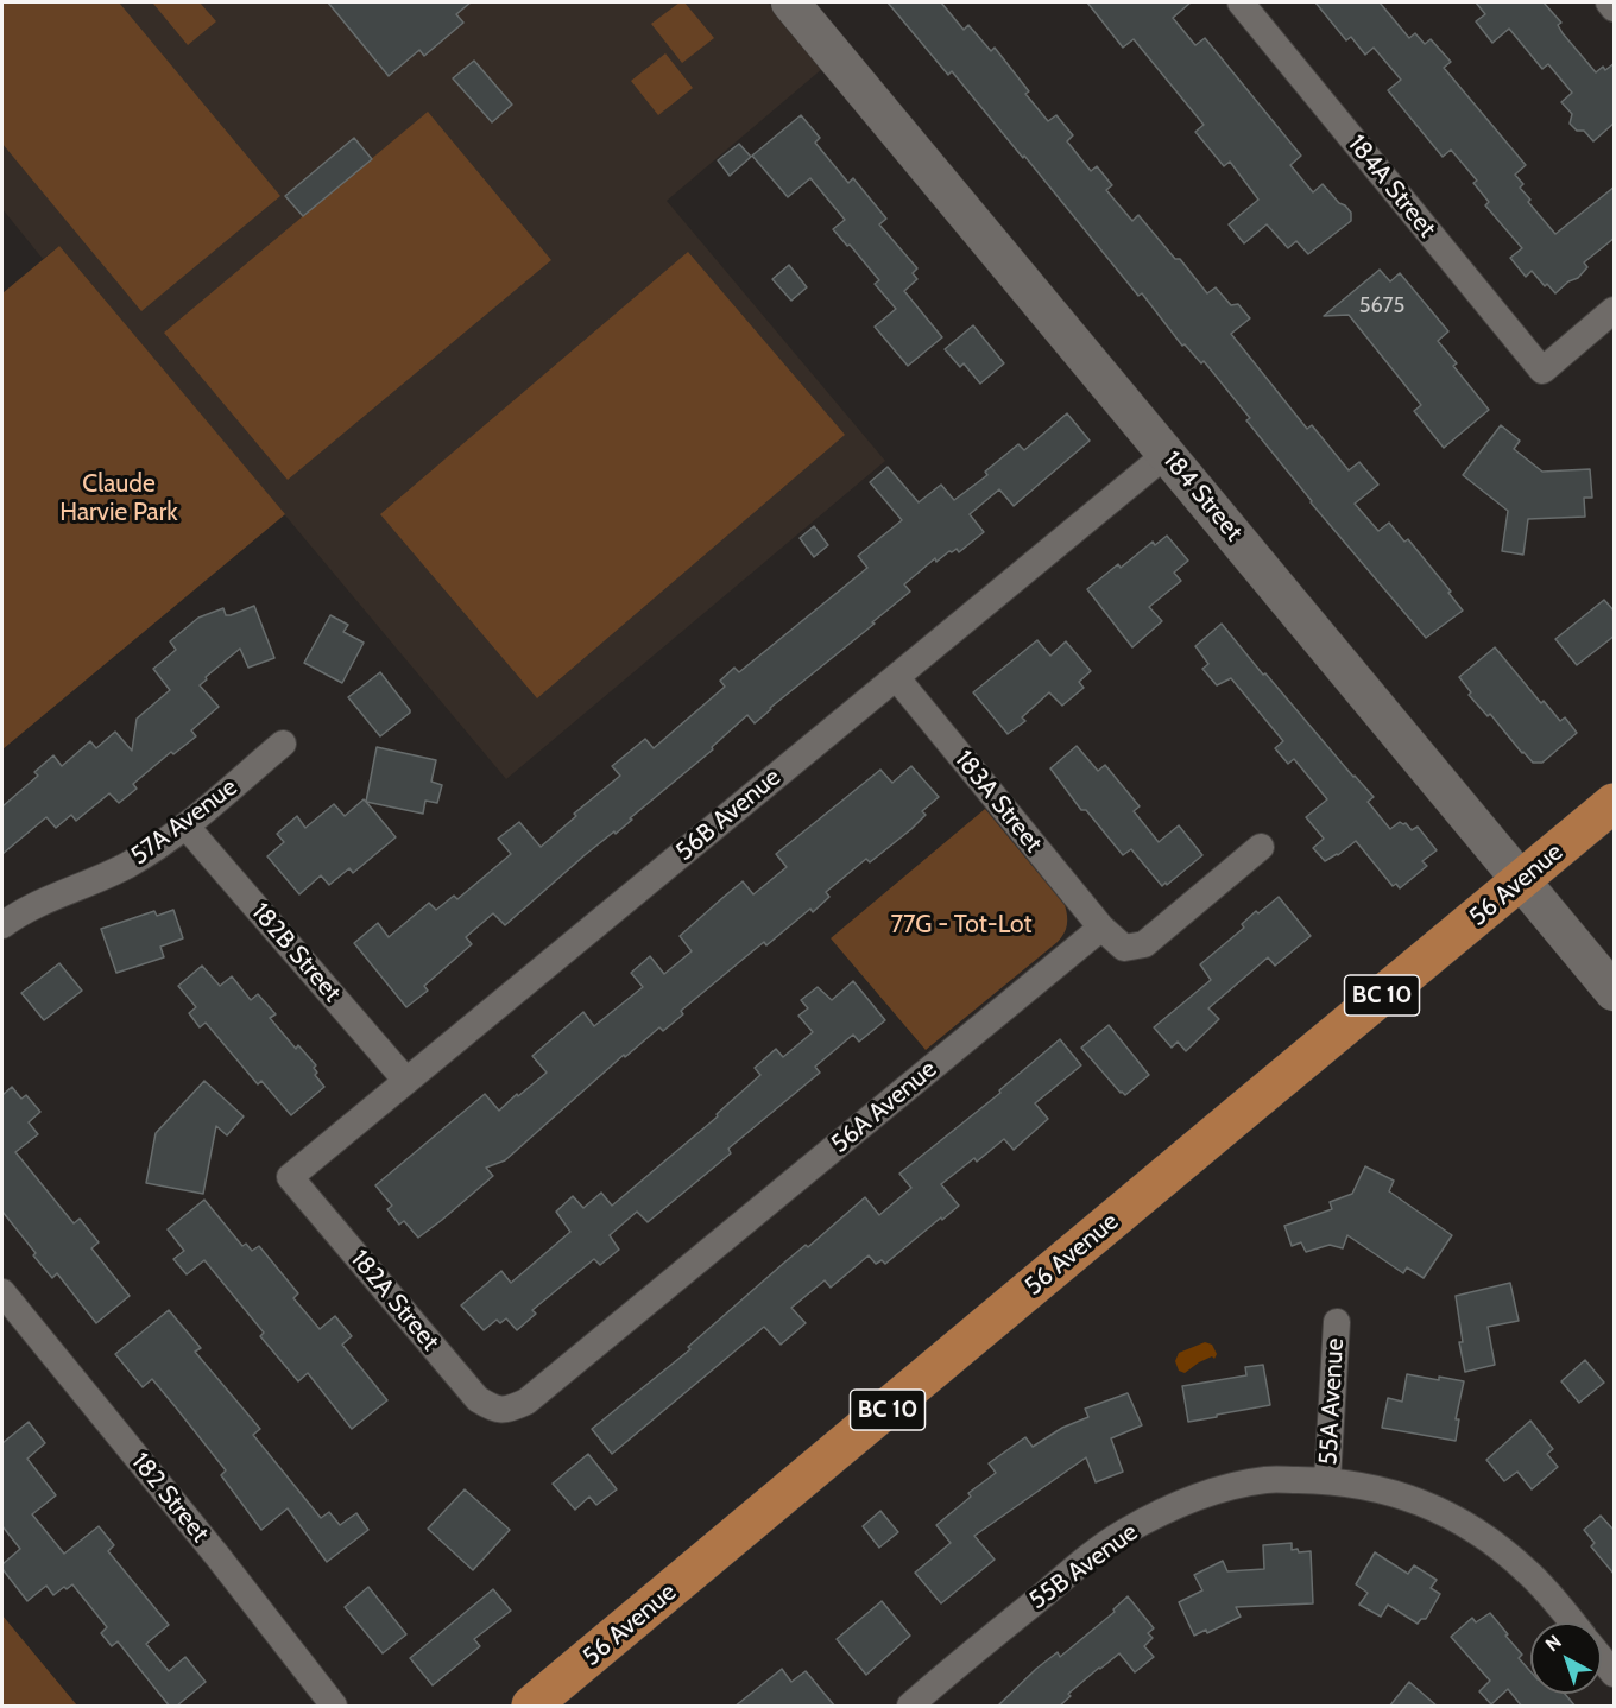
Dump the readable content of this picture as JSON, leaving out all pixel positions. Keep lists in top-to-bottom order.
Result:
{
  "streets": {
    "highway": ["56 Avenue", "BC 10"],
    "main road": ["184 Street"],
    "street": [
      "184A Street",
      "183A Street",
      "56B Avenue",
      "57A Avenue",
      "182B Street",
      "56A Avenue",
      "182A Street",
      "55A Avenue",
      "182 Street",
      "55B Avenue"
    ]
  },
  "crossings": [
    ["184 Street", "56B Avenue"],
    ["184 Street", "56 Avenue"],
    ["183A Street", "56B Avenue"],
    ["183A Street", "56A Avenue"],
    ["56B Avenue", "182B Street"],
    ["56B Avenue", "182A Street"],
    ["57A Avenue", "182B Street"],
    ["56A Avenue", "182A Street"],
    ["55A Avenue", "55B Avenue"]
  ],
  "parks": ["Claude Harvie Park", "77G - Tot-Lot"],
  "house_numbers": ["5675"],
  "north": "top left"
}
